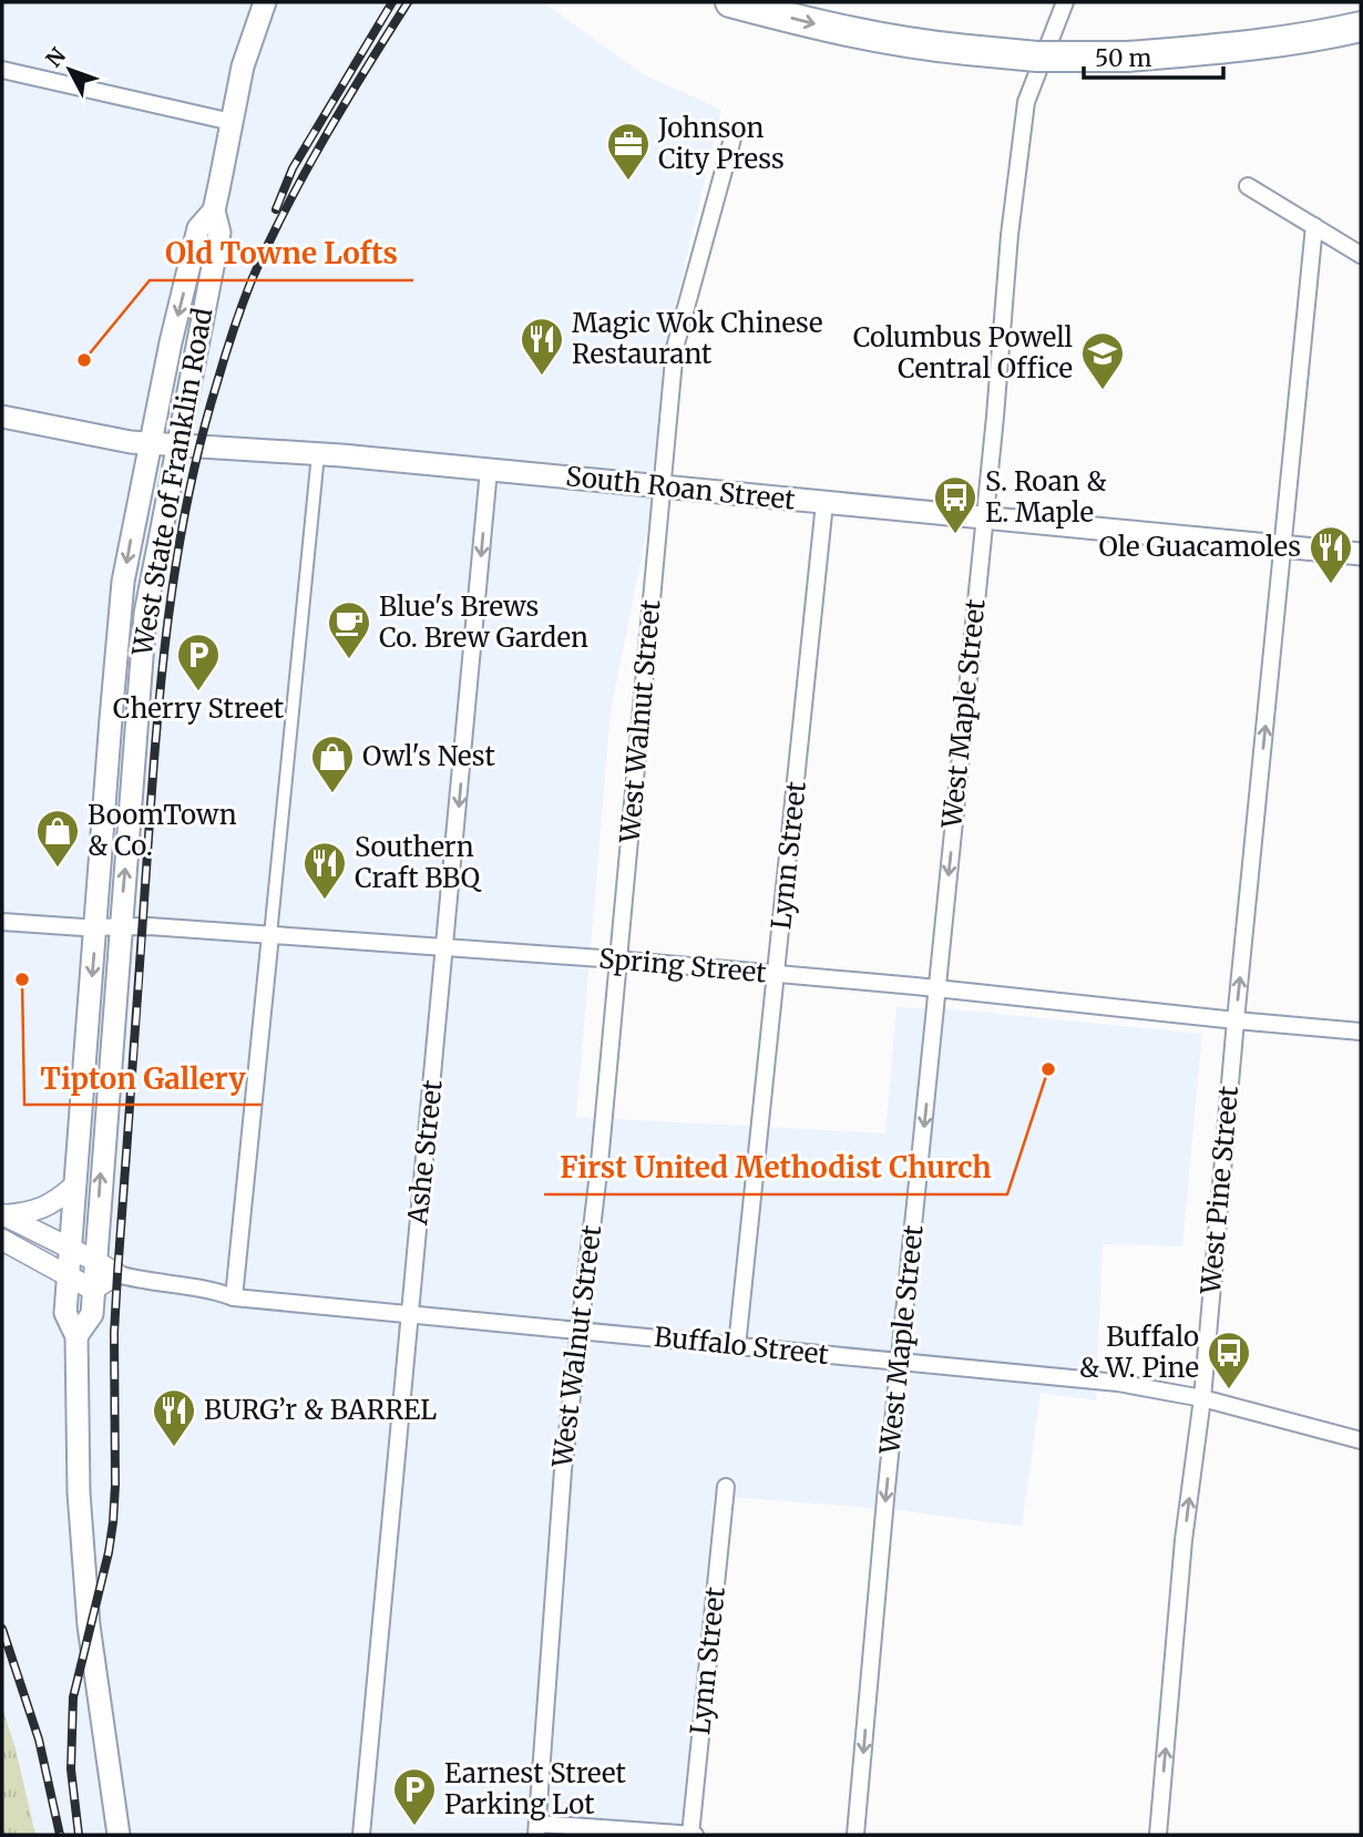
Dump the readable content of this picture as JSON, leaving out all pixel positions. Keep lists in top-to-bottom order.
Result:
{
  "streets": {
    "main road": ["West State of Franklin Road", "South Roan Street"],
    "street": [
      "West Maple Street",
      "West Walnut Street",
      "Lynn Street",
      "Spring Street",
      "Ashe Street",
      "West Pine Street",
      "Buffalo Street"
    ]
  },
  "crossings": [
    ["West State of Franklin Road", "South Roan Street"],
    ["West State of Franklin Road", "Spring Street"],
    ["West State of Franklin Road", "Buffalo Street"],
    ["South Roan Street", "West Maple Street"],
    ["South Roan Street", "West Walnut Street"],
    ["South Roan Street", "Lynn Street"],
    ["South Roan Street", "Ashe Street"],
    ["South Roan Street", "West Pine Street"],
    ["West Maple Street", "Spring Street"],
    ["West Maple Street", "Buffalo Street"],
    ["West Walnut Street", "Spring Street"],
    ["West Walnut Street", "Buffalo Street"],
    ["Lynn Street", "Spring Street"],
    ["Lynn Street", "Buffalo Street"],
    ["Spring Street", "Ashe Street"],
    ["Spring Street", "West Pine Street"],
    ["Ashe Street", "Buffalo Street"],
    ["West Pine Street", "Buffalo Street"]
  ],
  "one_way": ["West Maple Street", "West Pine Street"],
  "places": {
    "office": ["Johnson City Press"],
    "other": ["Old Towne Lofts", "Tipton Gallery", "First United Methodist Church"],
    "restaurant": [
      "Magic Wok Chinese Restaurant",
      "Ole Guacamoles",
      "Southern Craft BBQ",
      "BURG’r & BARREL"
    ],
    "school or university": ["Columbus Powell Central Office"],
    "bus stop": ["S. Roan & E. Maple", "Buffalo & W. Pine"],
    "cafe": ["Blue's Brews Co. Brew Garden"],
    "parking": ["Cherry Street", "Earnest Street Parking Lot"],
    "shop": ["Owl's Nest", "BoomTown & Co."]
  },
  "scale_bar": "50 m",
  "north": "top left"
}
